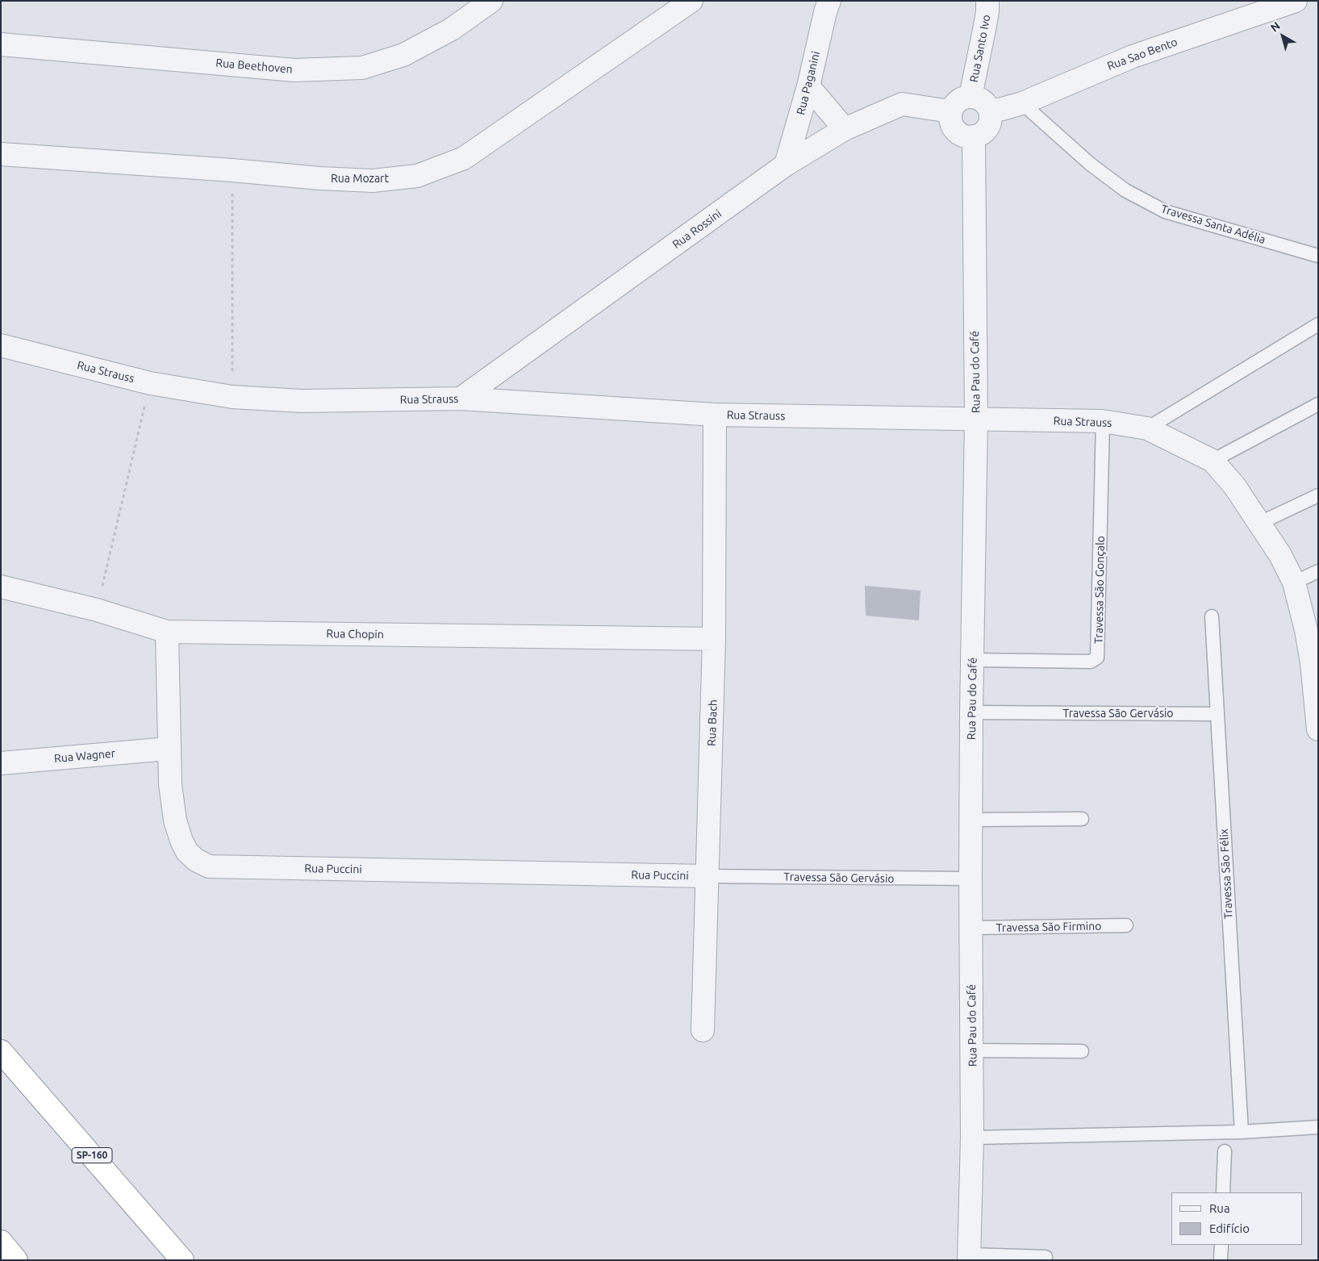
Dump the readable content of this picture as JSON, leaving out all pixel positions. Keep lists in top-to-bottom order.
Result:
{
  "streets": {
    "highway": ["SP-160"],
    "street": [
      "Rua Santo Ivo",
      "Rua Sao Bento",
      "Rua Beethoven",
      "Rua Paganini",
      "Rua Mozart",
      "Rua Rossini",
      "Rua Strauss",
      "Rua Pau do Café",
      "Rua Chopin",
      "Rua Bach",
      "Rua Wagner",
      "Rua Puccini"
    ],
    "lane": [
      "Travessa Santa Adélia",
      "Travessa São Gonçalo",
      "Travessa São Gervásio",
      "Travessa São Félix",
      "Travessa São Firmino"
    ]
  },
  "crossings": [
    ["Rua Santo Ivo", "Rua Sao Bento"],
    ["Rua Santo Ivo", "Rua Rossini"],
    ["Rua Santo Ivo", "Rua Pau do Café"],
    ["Rua Sao Bento", "Travessa Santa Adélia"],
    ["Rua Sao Bento", "Rua Rossini"],
    ["Rua Sao Bento", "Rua Pau do Café"],
    ["Rua Paganini", "Rua Rossini"],
    ["Rua Rossini", "Rua Strauss"],
    ["Rua Rossini", "Rua Pau do Café"],
    ["Rua Strauss", "Rua Pau do Café"],
    ["Rua Strauss", "Travessa São Gonçalo"],
    ["Rua Strauss", "Rua Bach"],
    ["Rua Pau do Café", "Travessa São Gonçalo"],
    ["Rua Pau do Café", "Travessa São Gervásio"],
    ["Rua Pau do Café", "Travessa São Firmino"],
    ["Rua Chopin", "Rua Bach"],
    ["Rua Chopin", "Rua Puccini"],
    ["Travessa São Gervásio", "Rua Bach"],
    ["Travessa São Gervásio", "Rua Puccini"],
    ["Travessa São Gervásio", "Travessa São Félix"],
    ["Rua Bach", "Rua Puccini"],
    ["Rua Wagner", "Rua Puccini"]
  ],
  "legend": ["Rua", "Edifício"],
  "north": "top left"
}
